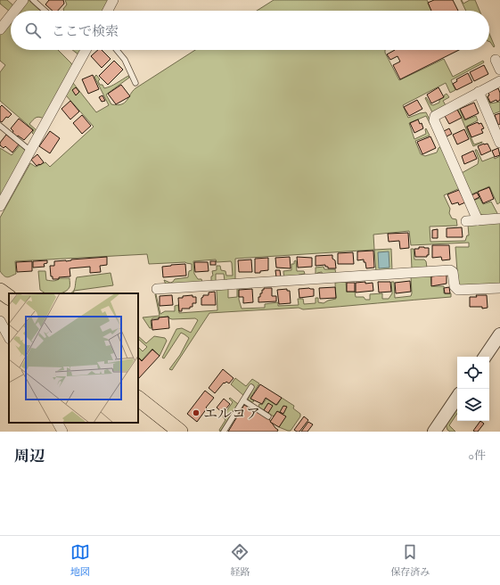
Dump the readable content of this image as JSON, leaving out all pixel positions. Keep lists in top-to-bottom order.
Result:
{
  "places": ["エルコア"],
  "page": {
    "search": "ここで検索",
    "heading": ["周辺", "0件"],
    "nav": ["地図", "経路", "保存済み"]
  }
}
